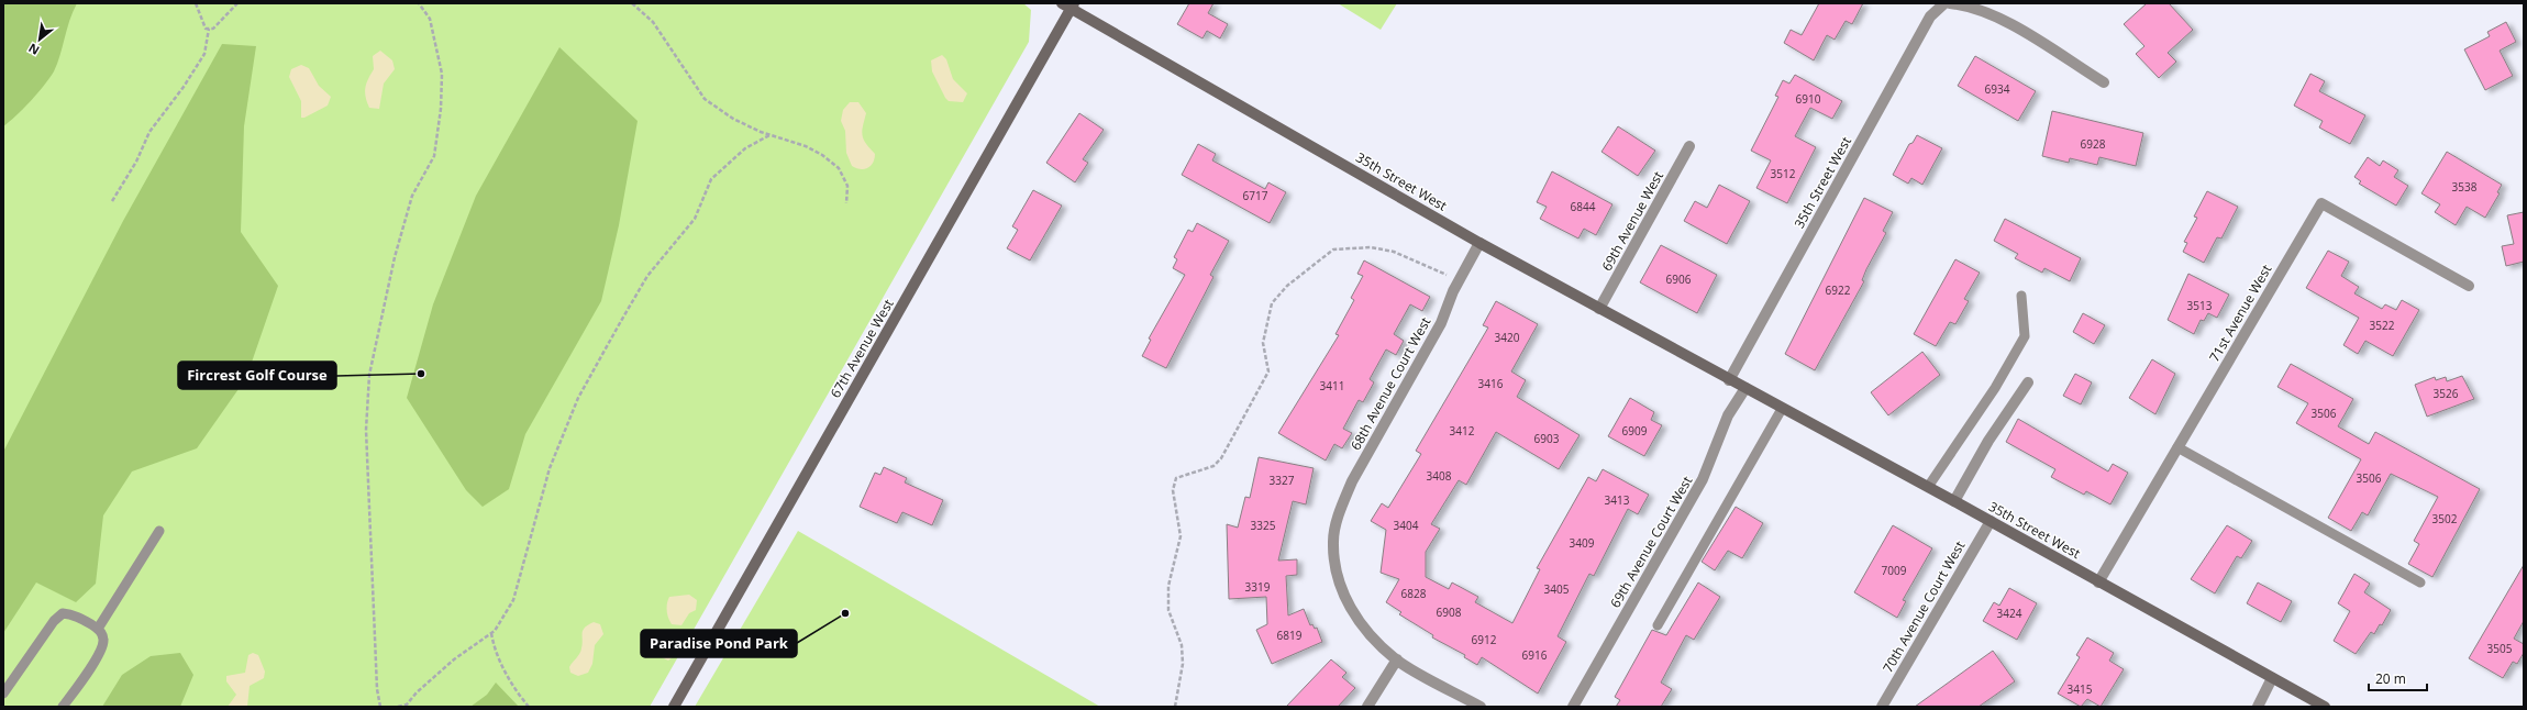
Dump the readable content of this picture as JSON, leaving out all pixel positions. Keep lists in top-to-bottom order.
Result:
{
  "streets": {
    "street": [
      "35th Street West",
      "69th Avenue West",
      "71st Avenue West",
      "67th Avenue West",
      "68th Avenue Court West",
      "69th Avenue Court West",
      "70th Avenue Court West"
    ]
  },
  "crossings": [
    ["35th Street West", "69th Avenue West"],
    ["35th Street West", "71st Avenue West"],
    ["35th Street West", "67th Avenue West"],
    ["35th Street West", "68th Avenue Court West"],
    ["35th Street West", "69th Avenue Court West"],
    ["35th Street West", "70th Avenue Court West"]
  ],
  "places": ["Fircrest Golf Course", "Paradise Pond Park"],
  "house_numbers": [
    "6934",
    "6910",
    "6928",
    "3512",
    "3538",
    "6717",
    "6844",
    "6906",
    "6922",
    "3513",
    "3522",
    "3420",
    "3416",
    "3411",
    "3526",
    "3506",
    "3412",
    "6909",
    "6903",
    "3408",
    "3506",
    "3327",
    "3413",
    "3502",
    "3325",
    "3404",
    "3409",
    "7009",
    "3319",
    "3405",
    "6828",
    "6908",
    "3424",
    "6819",
    "6912",
    "3505",
    "6916",
    "3415"
  ],
  "scale_bar": "20 m",
  "north": "bottom left"
}
